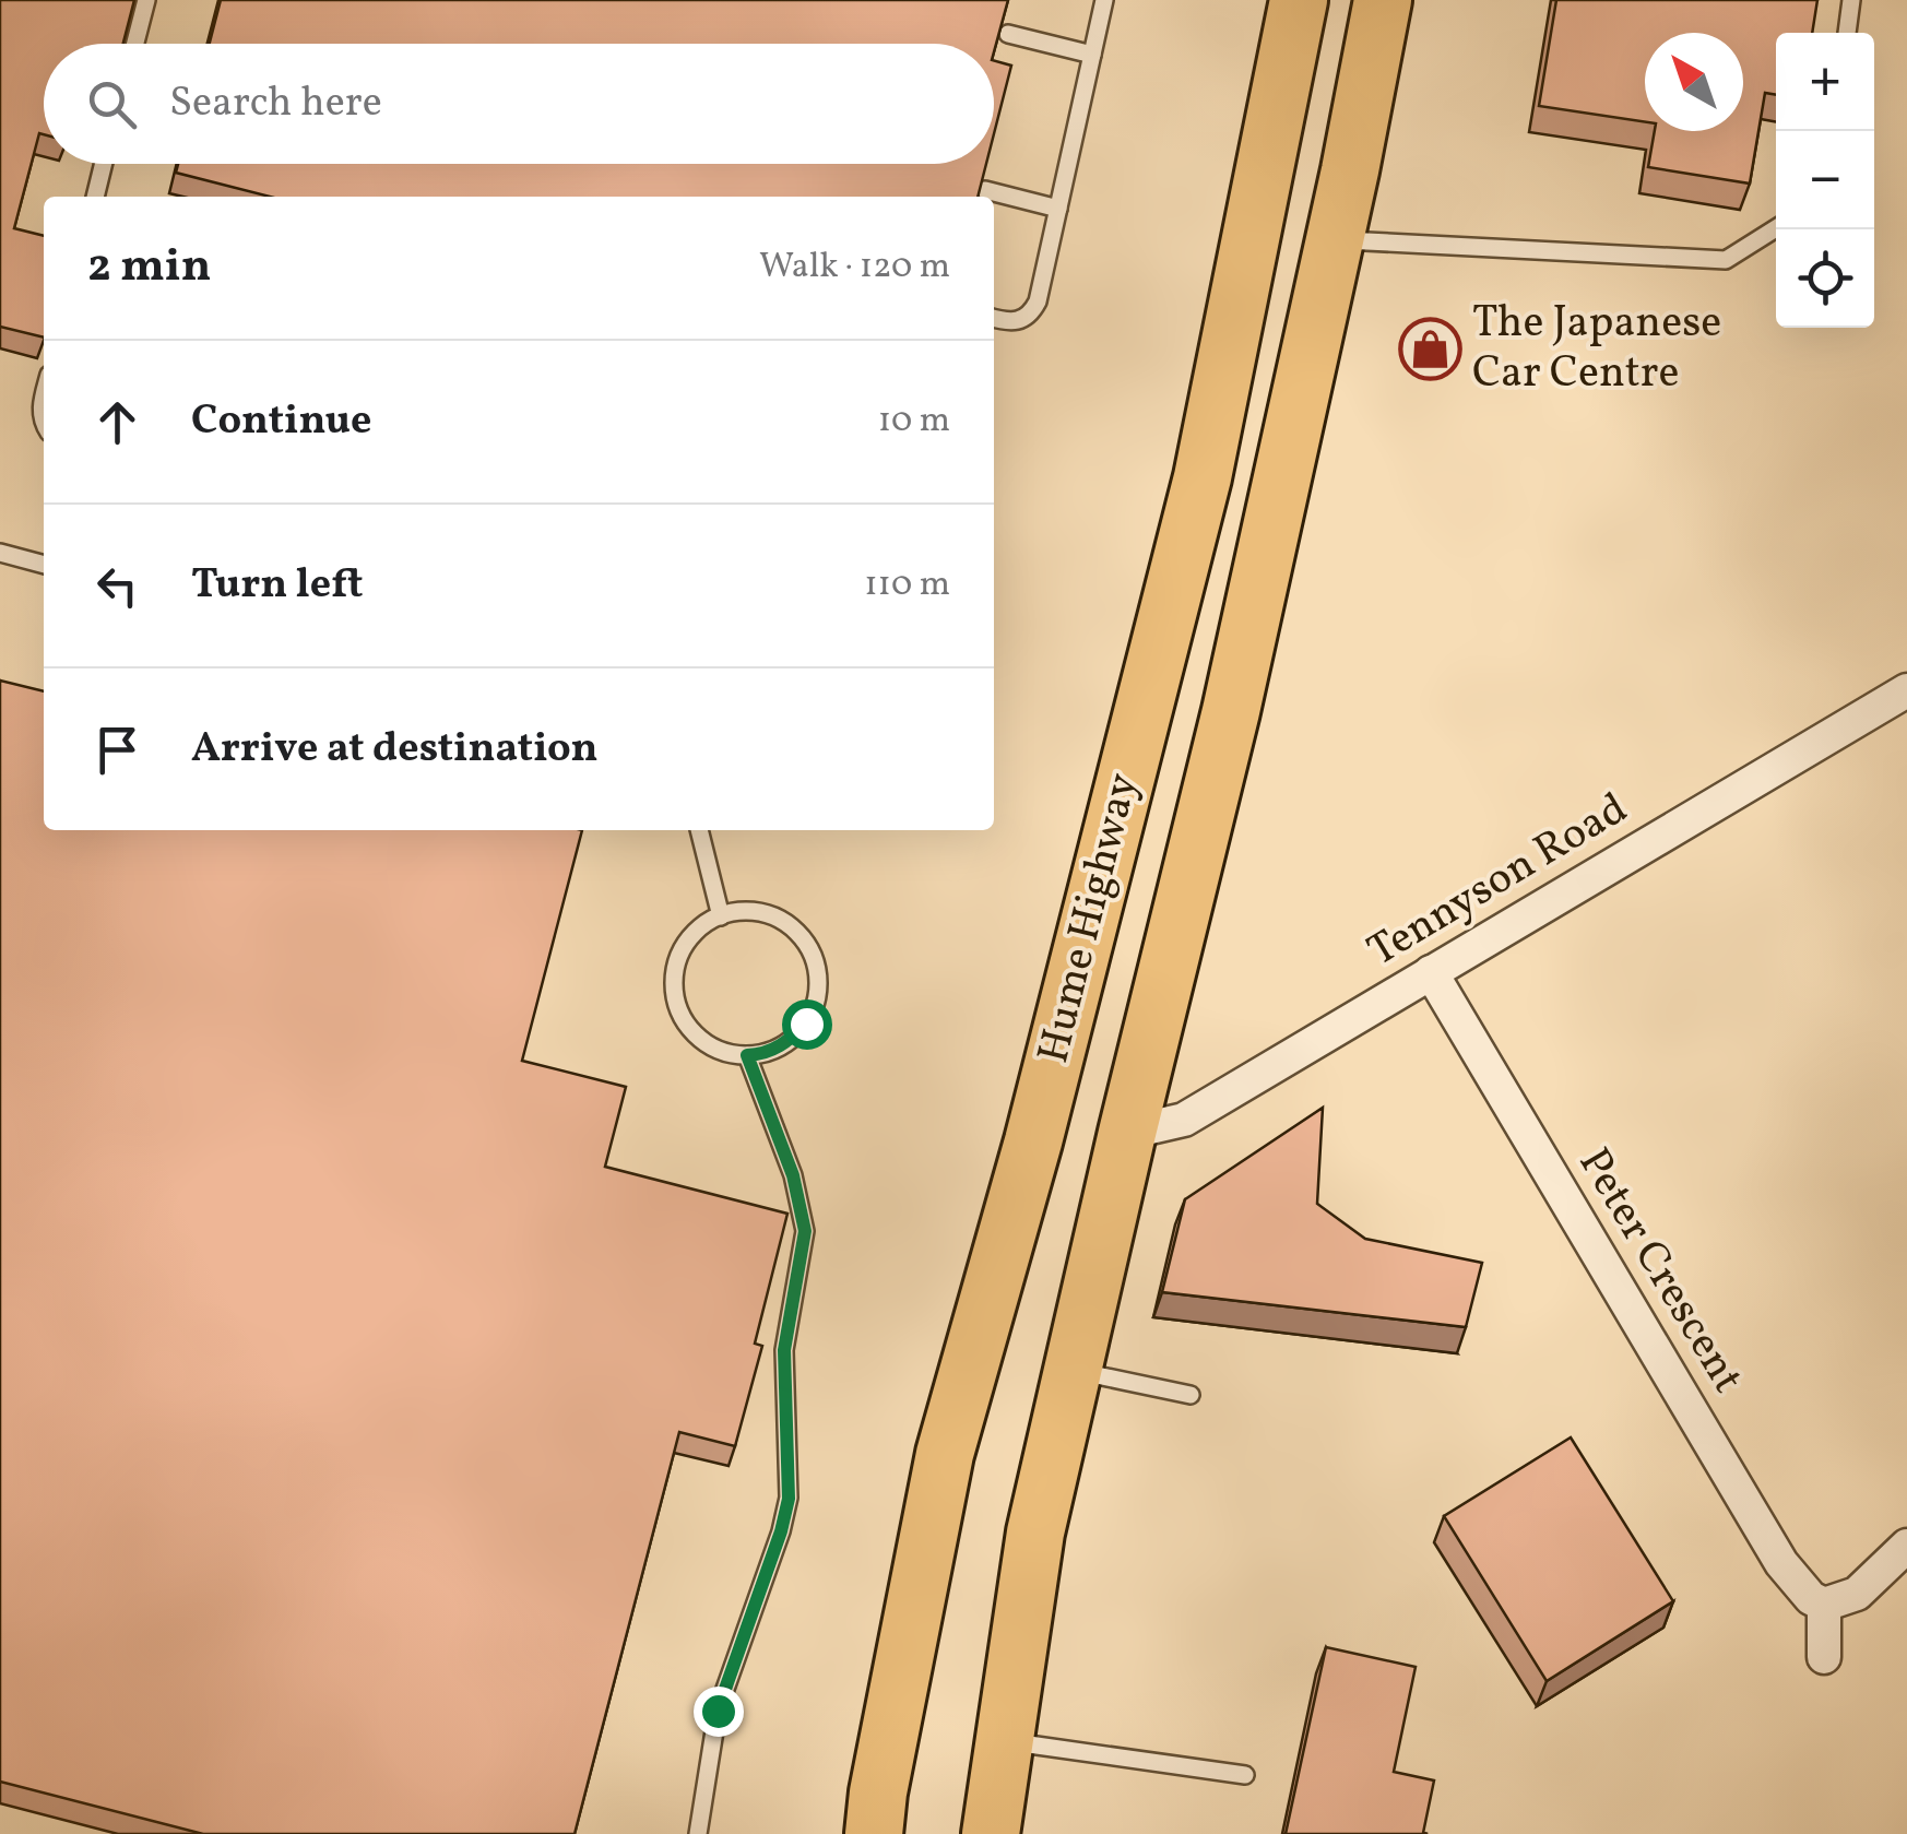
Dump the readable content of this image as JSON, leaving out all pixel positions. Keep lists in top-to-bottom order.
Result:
{
  "streets": {
    "highway": ["Hume Highway"],
    "street": ["Tennyson Road", "Peter Crescent"]
  },
  "crossings": [
    ["Tennyson Road", "Hume Highway"],
    ["Tennyson Road", "Peter Crescent"]
  ],
  "places": {
    "shop": ["The Japanese Car Centre"]
  },
  "north": "top left",
  "page": {
    "map_buttons": ["+", "−"],
    "search": "Search here",
    "heading": ["2 min", "Walk · 120 m"],
    "list": [
      ["Continue", "10 m"],
      ["Turn left", "110 m"],
      "Arrive at destination"
    ]
  }
}
